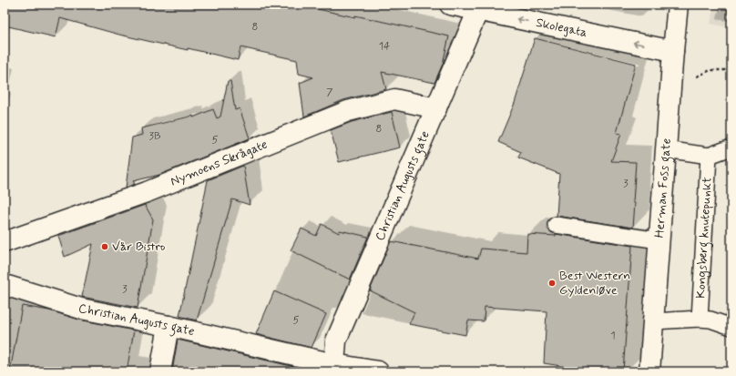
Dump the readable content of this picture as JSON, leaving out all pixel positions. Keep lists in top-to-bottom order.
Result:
{
  "streets": {
    "street": [
      "Skolegata",
      "Nymoens Skrågate",
      "Christian Augusts gate",
      "Herman Foss gate"
    ],
    "lane": ["Kongsberg knutepunkt"]
  },
  "crossings": [
    ["Skolegata", "Christian Augusts gate"],
    ["Skolegata", "Herman Foss gate"],
    ["Nymoens Skrågate", "Christian Augusts gate"],
    ["Herman Foss gate", "Kongsberg knutepunkt"]
  ],
  "one_way": ["Skolegata"],
  "places": ["Vår Bistro", "Best Western Gyldenløve"],
  "house_numbers": [
    "8",
    "14",
    "7",
    "8",
    "3B",
    "5",
    "3",
    "3",
    "5",
    "1"
  ]
}
